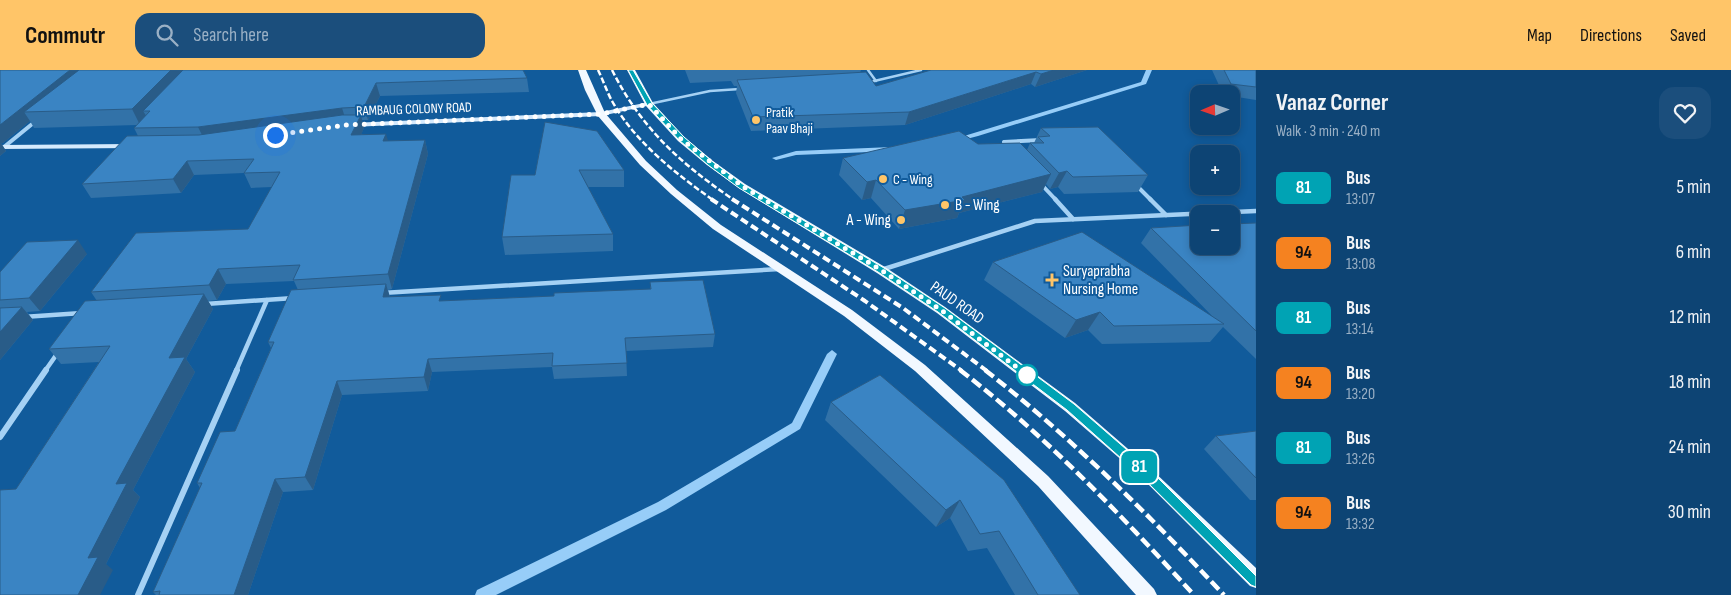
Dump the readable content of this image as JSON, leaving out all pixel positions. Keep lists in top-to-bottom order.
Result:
{
  "streets": {
    "main road": ["PAUD ROAD"],
    "street": ["RAMBAUG COLONY ROAD"]
  },
  "crossings": [
    ["RAMBAUG COLONY ROAD", "PAUD ROAD"]
  ],
  "places": {
    "other": [
      "Pratik Paav Bhaji",
      "C - Wing",
      "B - Wing",
      "A - Wing"
    ],
    "health": ["Suryaprabha Nursing Home"]
  },
  "lines": ["bus line 81"],
  "north": "left",
  "page": {
    "header": "Commutr",
    "search": "Search here",
    "nav": ["Map", "Directions", "Saved"],
    "on_map": "81",
    "heading": ["Vanaz Corner", "Walk · 3 min · 240 m"],
    "map_buttons": ["+", "−"],
    "list": [
      {
        "mark": "81",
        "name": "Bus",
        "note": "13:07",
        "value": "5 min"
      },
      {
        "mark": "94",
        "name": "Bus",
        "note": "13:08",
        "value": "6 min"
      },
      {
        "mark": "81",
        "name": "Bus",
        "note": "13:14",
        "value": "12 min"
      },
      {
        "mark": "94",
        "name": "Bus",
        "note": "13:20",
        "value": "18 min"
      },
      {
        "mark": "81",
        "name": "Bus",
        "note": "13:26",
        "value": "24 min"
      },
      {
        "mark": "94",
        "name": "Bus",
        "note": "13:32",
        "value": "30 min"
      }
    ]
  }
}
